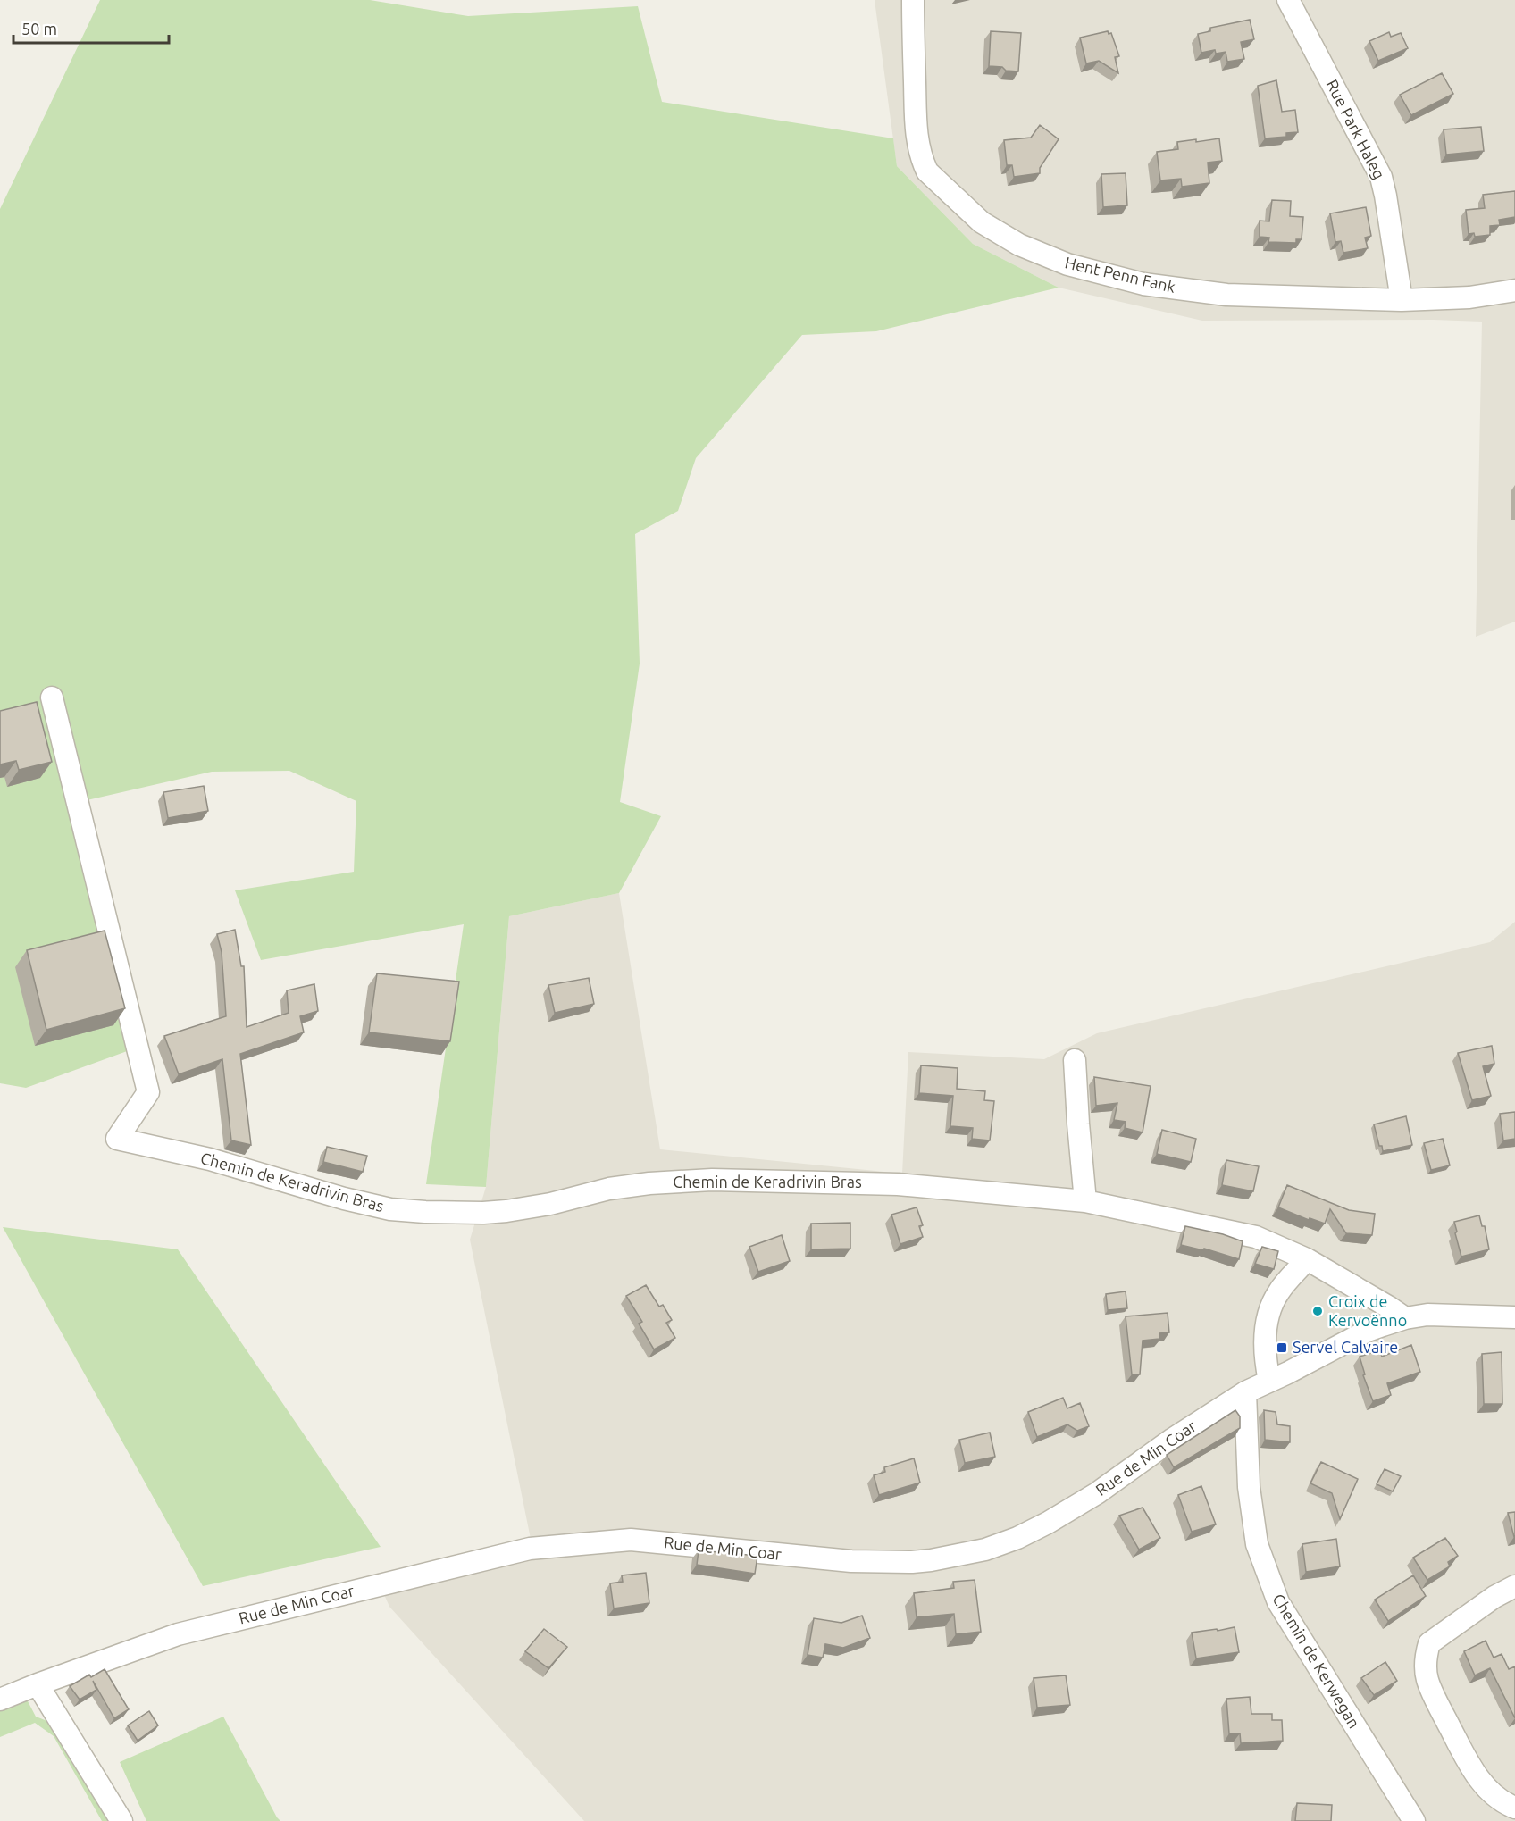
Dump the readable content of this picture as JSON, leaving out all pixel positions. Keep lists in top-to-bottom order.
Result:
{
  "streets": {
    "street": [
      "Rue Park Haleg",
      "Hent Penn Fank",
      "Chemin de Keradrivin Bras",
      "Rue de Min Coar",
      "Chemin de Kerwegan"
    ]
  },
  "crossings": [
    ["Rue Park Haleg", "Hent Penn Fank"],
    ["Chemin de Keradrivin Bras", "Rue de Min Coar"],
    ["Rue de Min Coar", "Chemin de Kerwegan"]
  ],
  "places": {
    "other": ["Croix de Kervoënno"],
    "transit": ["Servel Calvaire"]
  },
  "scale_bar": "50 m"
}
